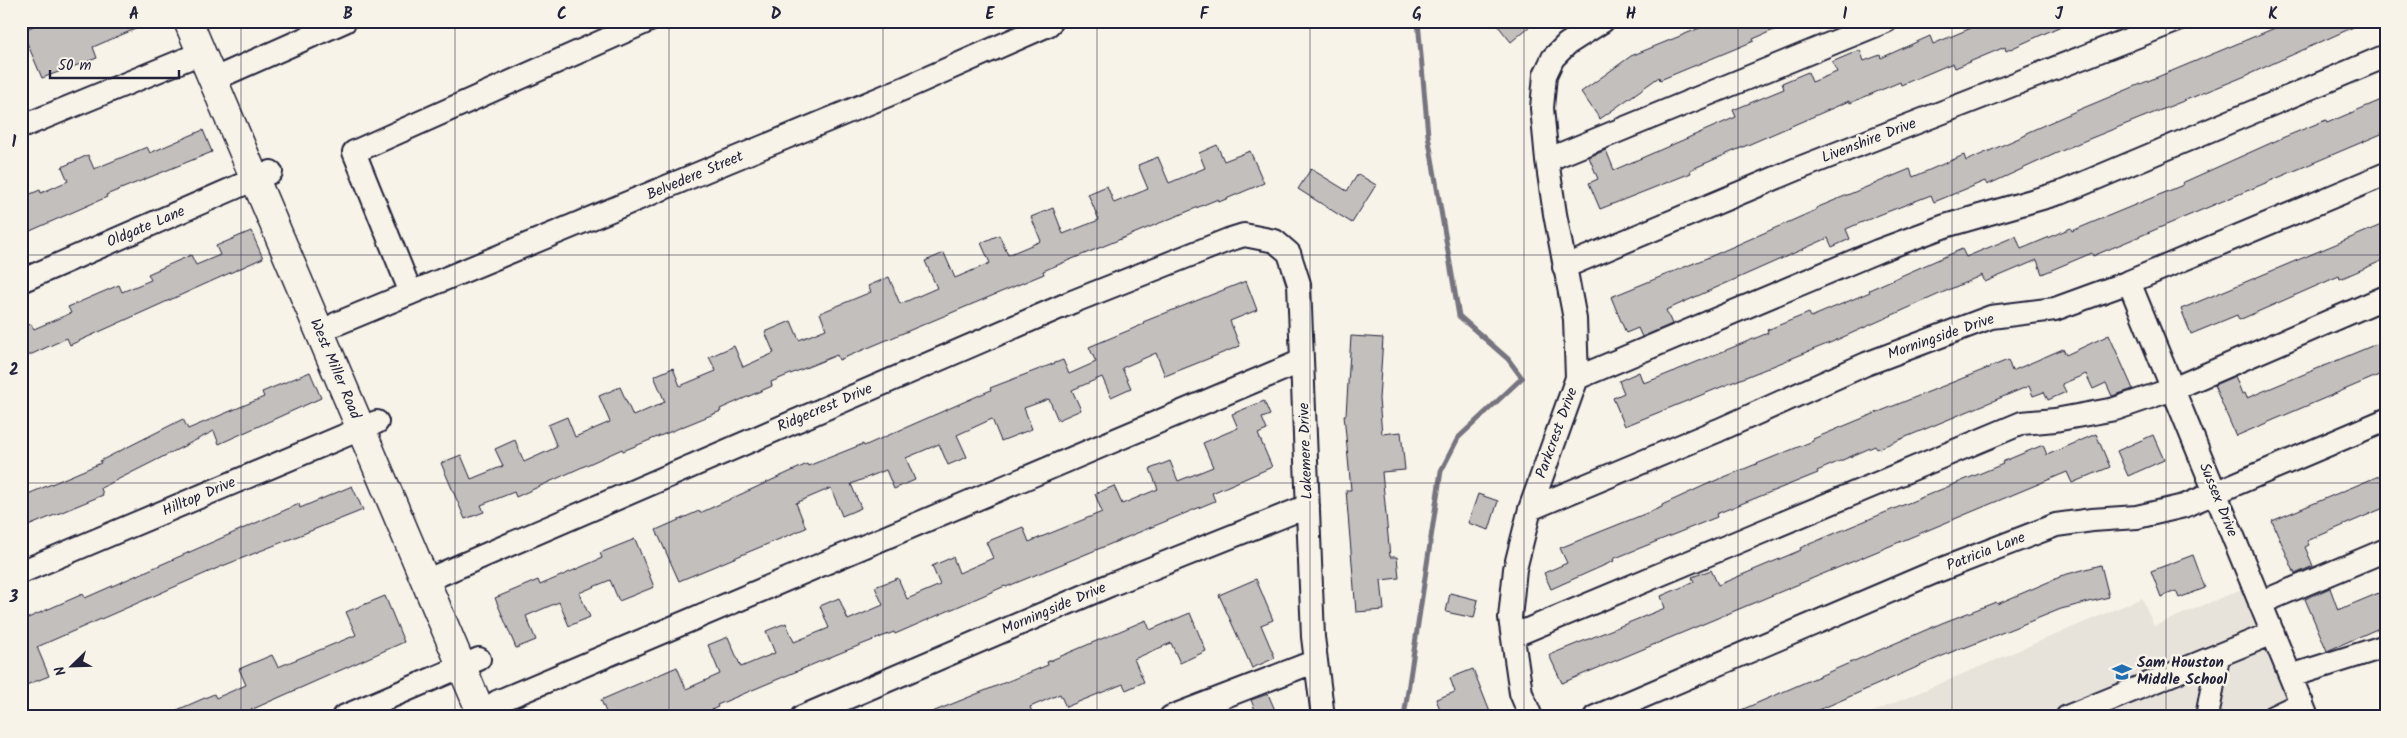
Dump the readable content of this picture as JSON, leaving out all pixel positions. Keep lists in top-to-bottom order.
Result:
{
  "streets": {
    "main road": ["West Miller Road"],
    "street": [
      "Livenshire Drive",
      "Belvedere Street",
      "Oldgate Lane",
      "Morningside Drive",
      "Ridgecrest Drive",
      "Parkcrest Drive",
      "Lakemere Drive",
      "Hilltop Drive",
      "Sussex Drive",
      "Patricia Lane"
    ]
  },
  "crossings": [
    ["Livenshire Drive", "Parkcrest Drive"],
    ["Belvedere Street", "West Miller Road"],
    ["Oldgate Lane", "West Miller Road"],
    ["Morningside Drive", "Parkcrest Drive"],
    ["Morningside Drive", "Lakemere Drive"],
    ["Morningside Drive", "Sussex Drive"],
    ["West Miller Road", "Ridgecrest Drive"],
    ["West Miller Road", "Hilltop Drive"],
    ["Ridgecrest Drive", "Lakemere Drive"],
    ["Sussex Drive", "Patricia Lane"]
  ],
  "places": {
    "school or university": ["Sam Houston Middle School"]
  },
  "scale_bar": "50 m",
  "north": "bottom left",
  "grid": {
    "columns": [
      "A",
      "B",
      "C",
      "D",
      "E",
      "F",
      "G",
      "H",
      "I",
      "J",
      "K"
    ],
    "rows": ["1", "2", "3"]
  }
}
